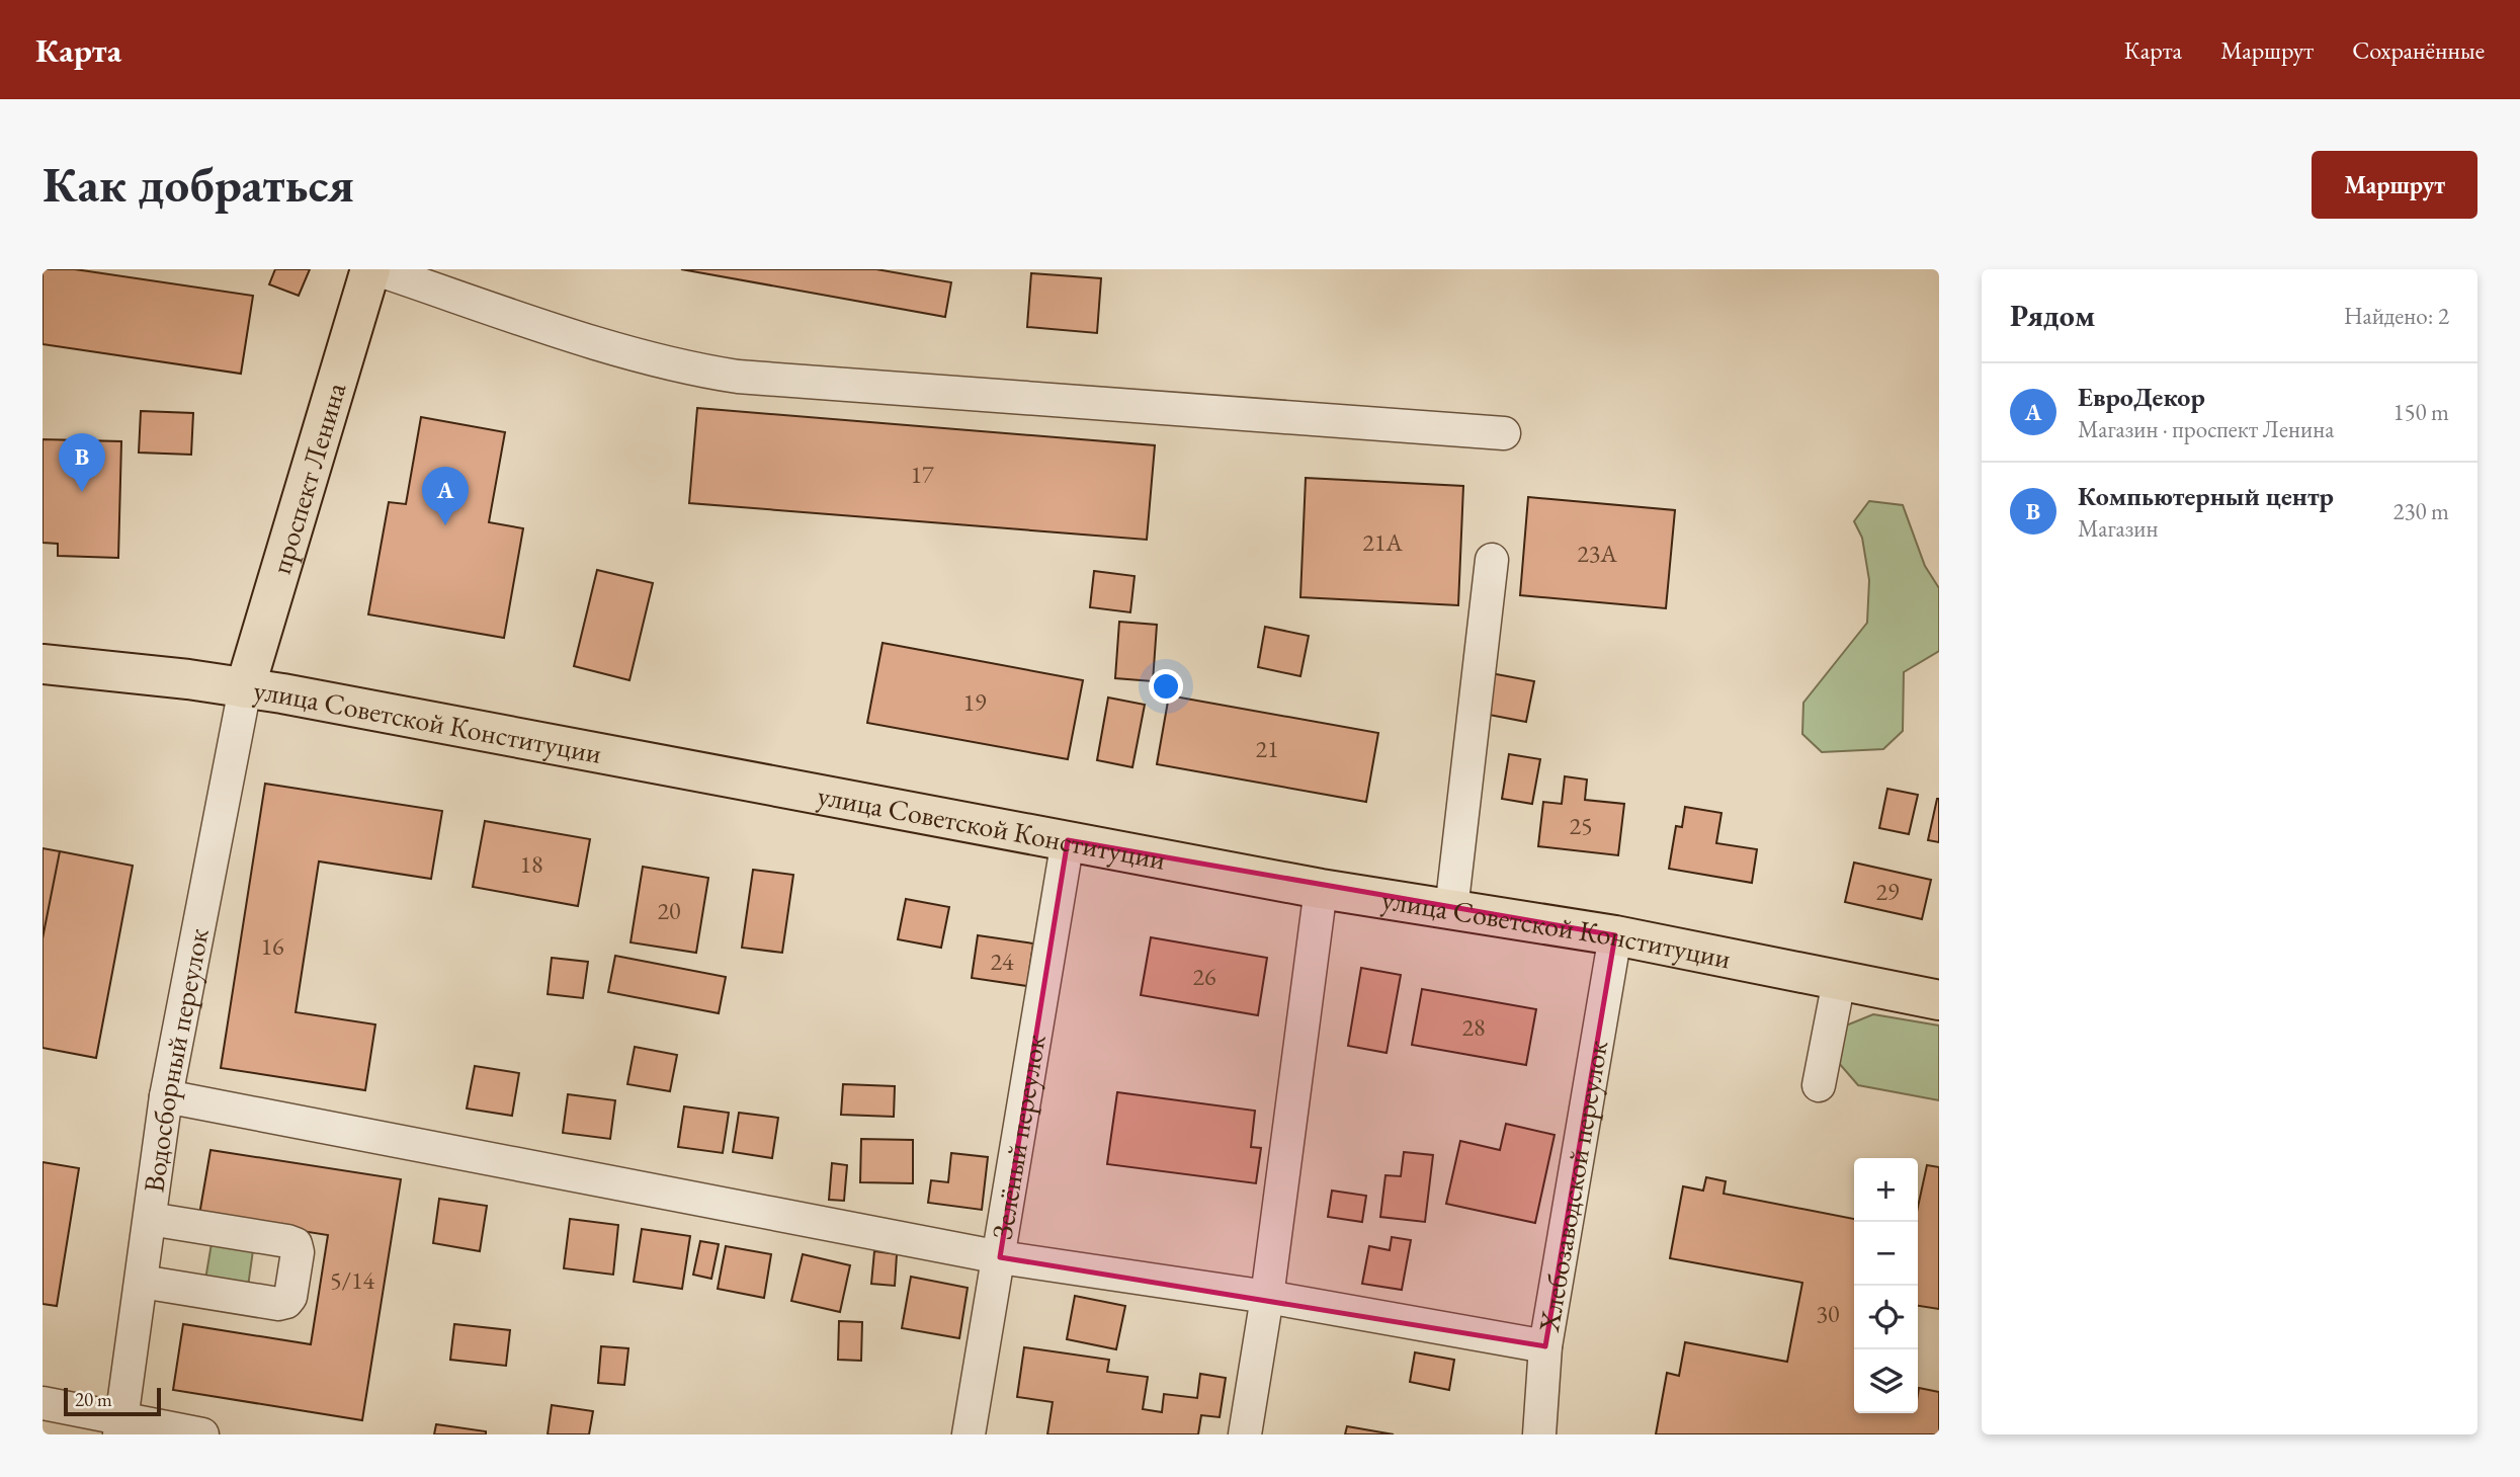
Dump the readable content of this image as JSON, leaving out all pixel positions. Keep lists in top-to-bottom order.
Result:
{
  "streets": {
    "main road": ["проспект Ленина", "улица Советской Конституции"],
    "street": ["Водосборный переулок", "Зелёный переулок", "Хлебозаводской переулок"]
  },
  "crossings": [
    ["проспект Ленина", "улица Советской Конституции"],
    ["проспект Ленина", "Водосборный переулок"],
    ["улица Советской Конституции", "Водосборный переулок"],
    ["улица Советской Конституции", "Зелёный переулок"],
    ["улица Советской Конституции", "Хлебозаводской переулок"]
  ],
  "house_numbers": [
    "17",
    "21А",
    "23А",
    "19",
    "21",
    "25",
    "18",
    "29",
    "20",
    "16",
    "24",
    "26",
    "28",
    "5/14",
    "30"
  ],
  "scale_bar": "20 m",
  "page": {
    "header": "Карта",
    "nav": ["Карта", "Маршрут", "Сохранённые"],
    "buttons": "Маршрут",
    "title": "Как добраться",
    "heading": ["Рядом", "Найдено: 2"],
    "list": [
      {
        "mark": "A",
        "name": "ЕвроДекор",
        "note": "Магазин · проспект Ленина",
        "value": "150 m"
      },
      {
        "mark": "B",
        "name": "Компьютерный центр",
        "note": "Магазин",
        "value": "230 m"
      }
    ],
    "pins": ["B", "A"],
    "map_buttons": ["+", "−"],
    "scale": "20 m"
  }
}
